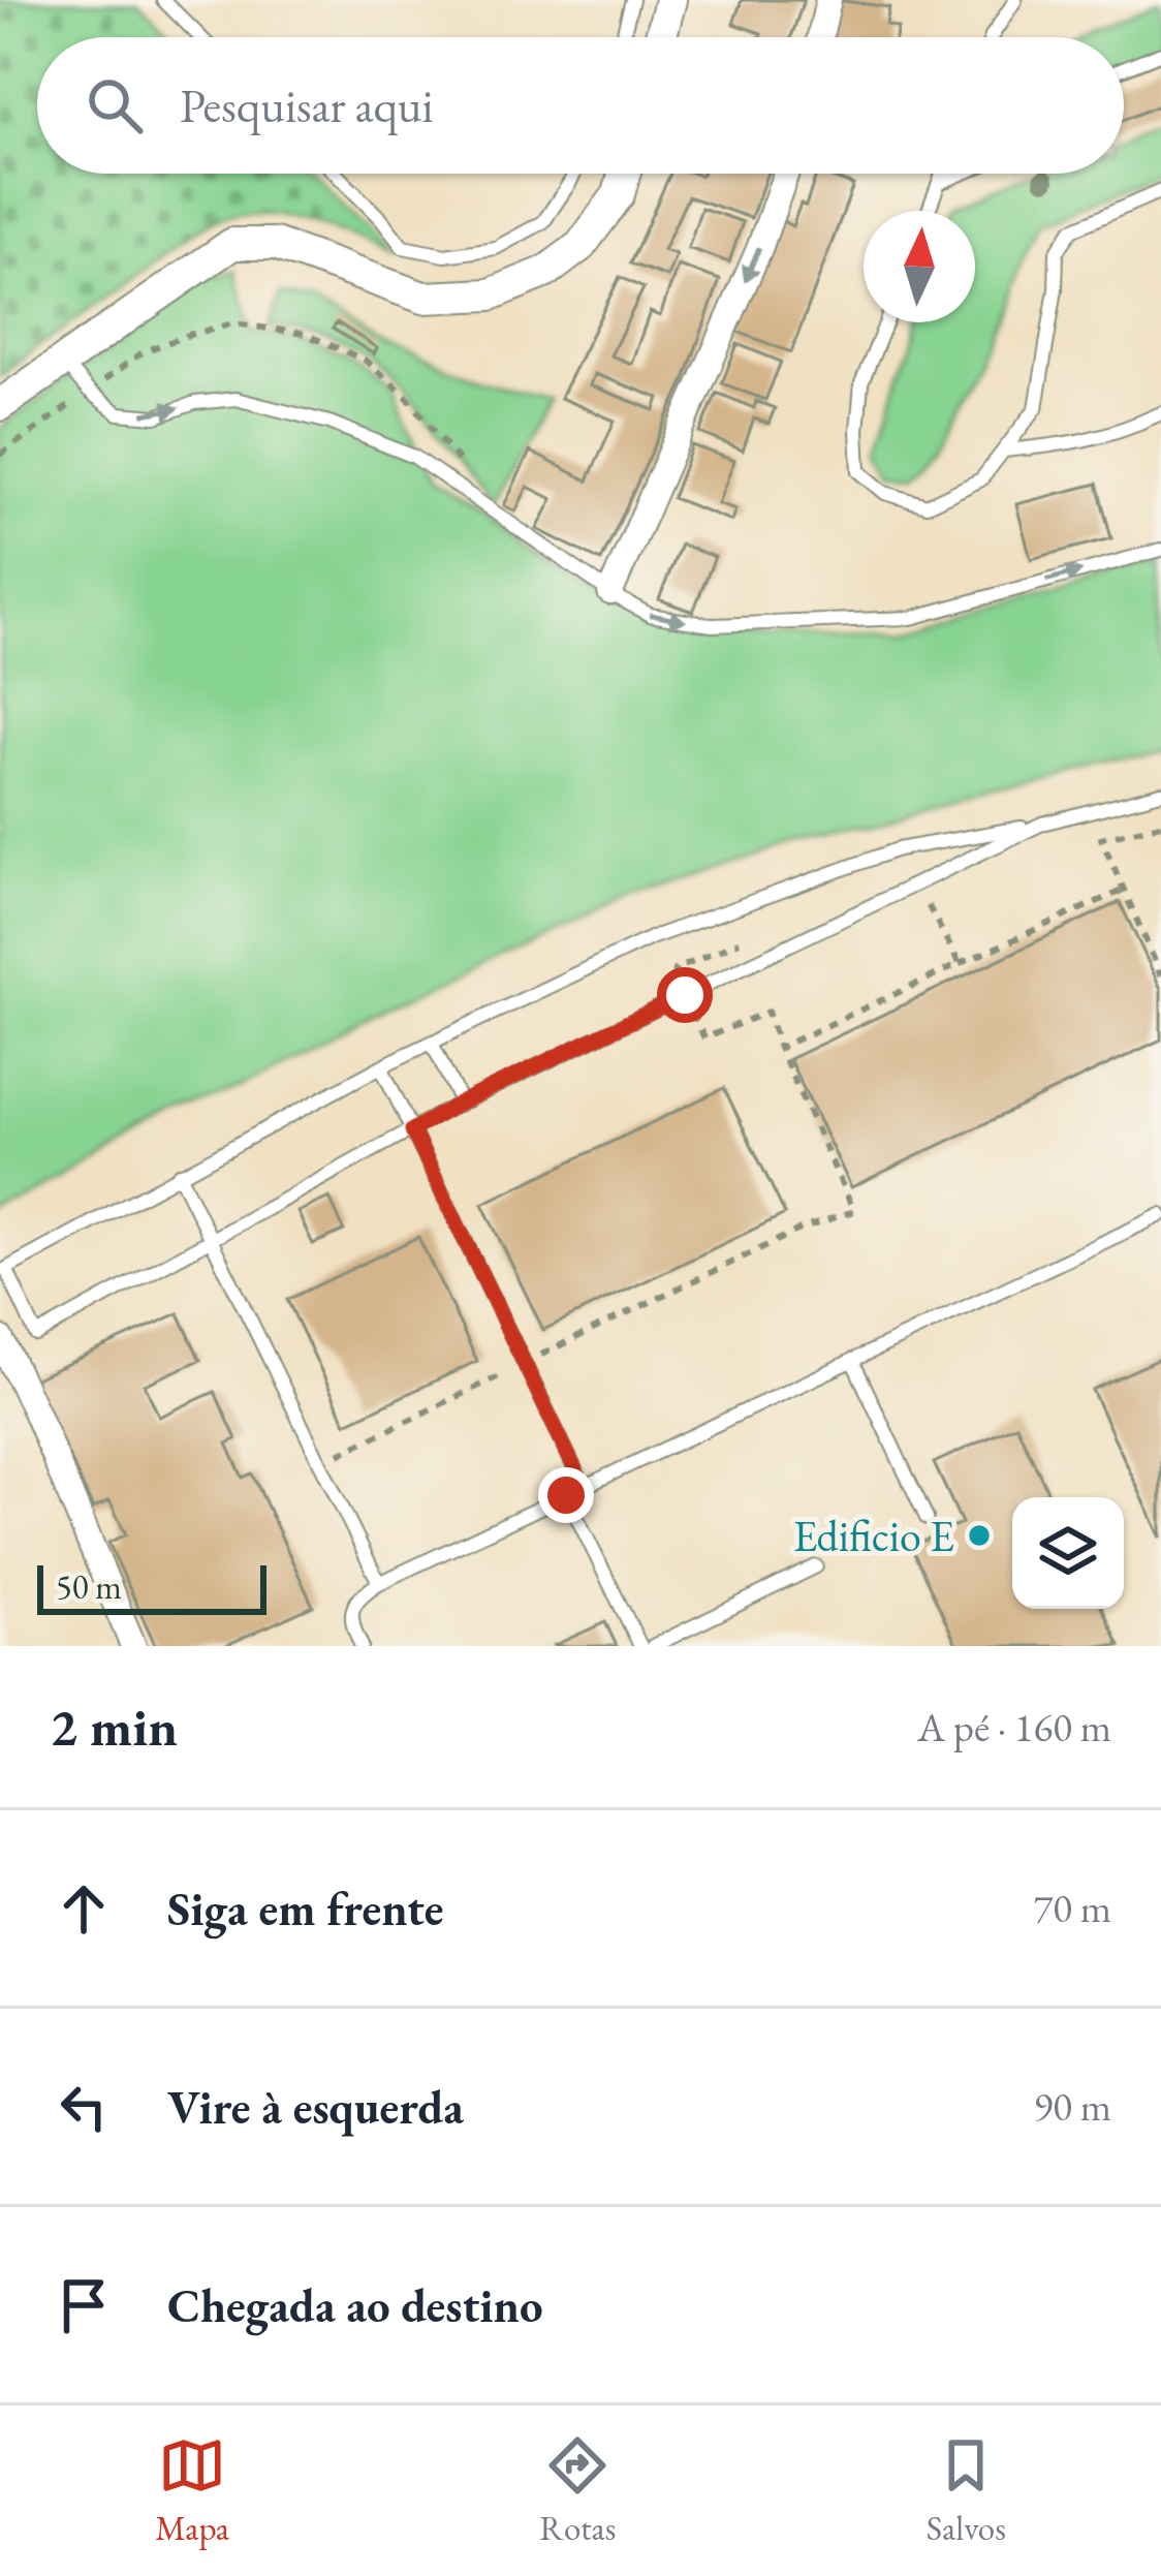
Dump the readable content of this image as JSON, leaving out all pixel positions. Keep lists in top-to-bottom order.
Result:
{
  "places": ["Edificio E"],
  "scale_bar": "50 m",
  "north": "top",
  "page": {
    "search": "Pesquisar aqui",
    "scale": "50 m",
    "heading": ["2 min", "A pé · 160 m"],
    "list": [
      ["Siga em frente", "70 m"],
      ["Vire à esquerda", "90 m"],
      "Chegada ao destino"
    ],
    "nav": ["Mapa", "Rotas", "Salvos"]
  }
}
